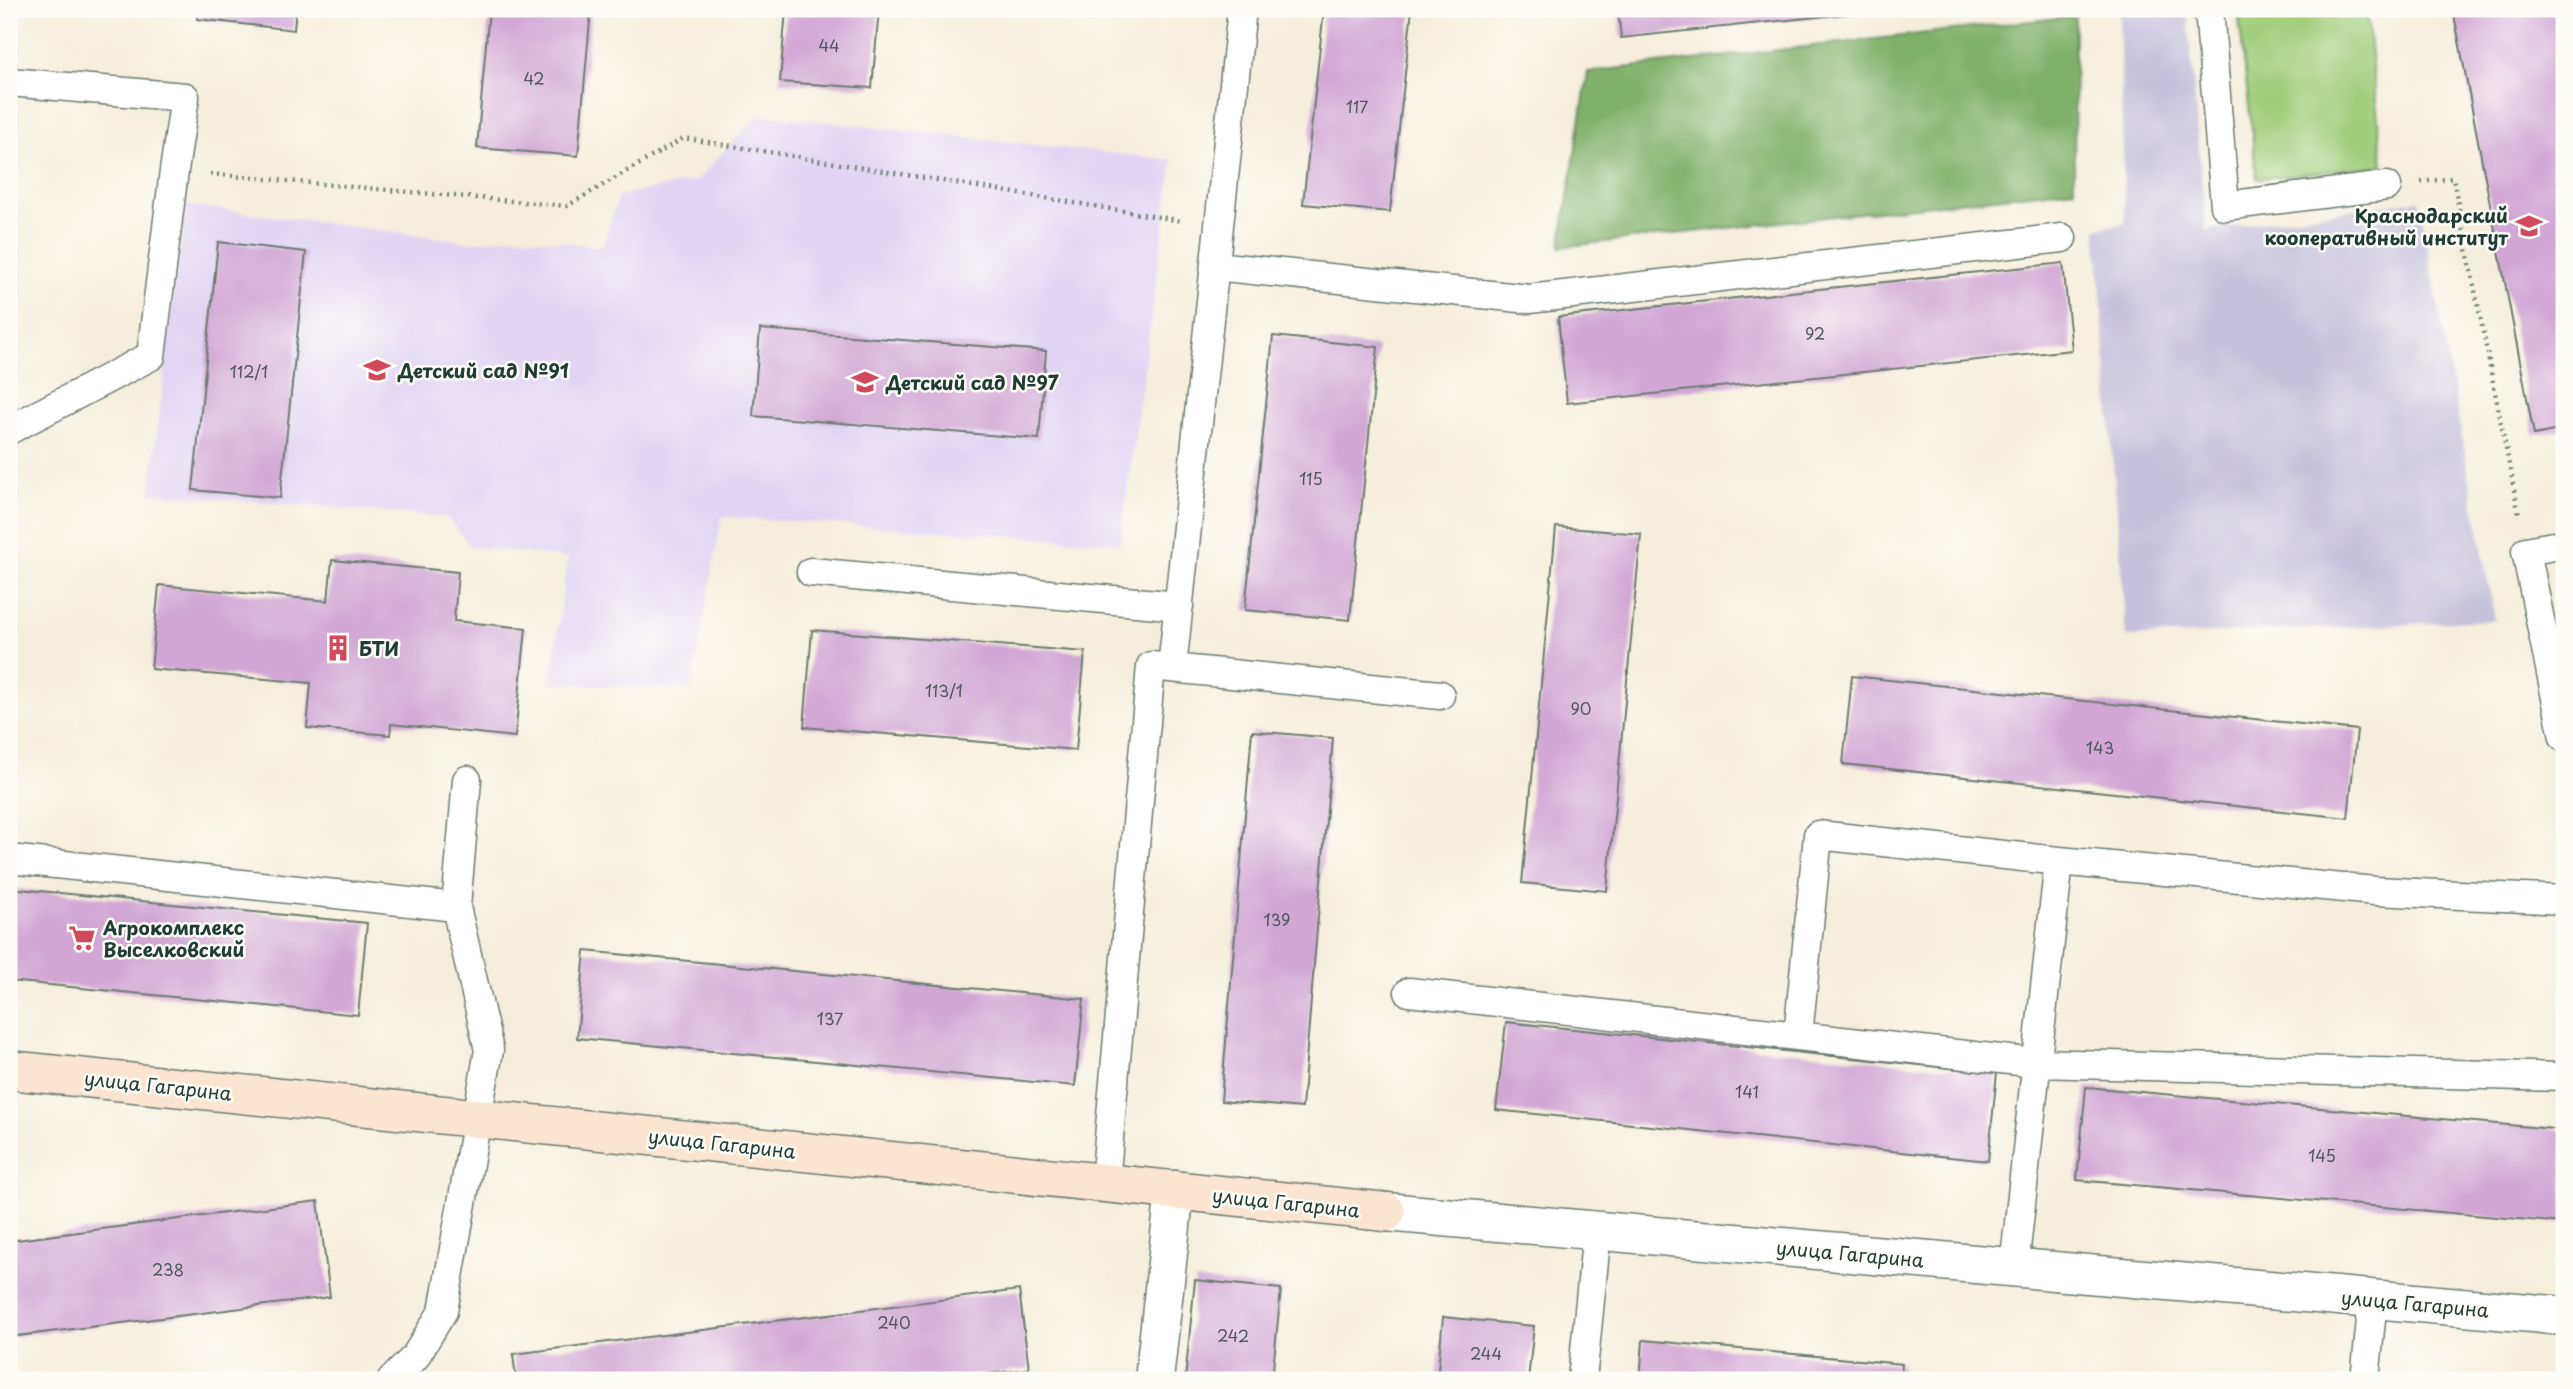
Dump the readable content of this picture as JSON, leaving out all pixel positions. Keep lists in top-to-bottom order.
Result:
{
  "streets": {
    "street": ["улица Гагарина"]
  },
  "places": {
    "school or university": ["Краснодарский кооперативный институт", "Детский сад №91", "Детский сад №97"],
    "building": ["БТИ"],
    "supermarket": ["Агрокомплекс Выселковский"]
  },
  "house_numbers": [
    "44",
    "42",
    "117",
    "92",
    "112/1",
    "115",
    "113/1",
    "90",
    "143",
    "139",
    "137",
    "141",
    "145",
    "238",
    "240",
    "242",
    "244"
  ]
}
